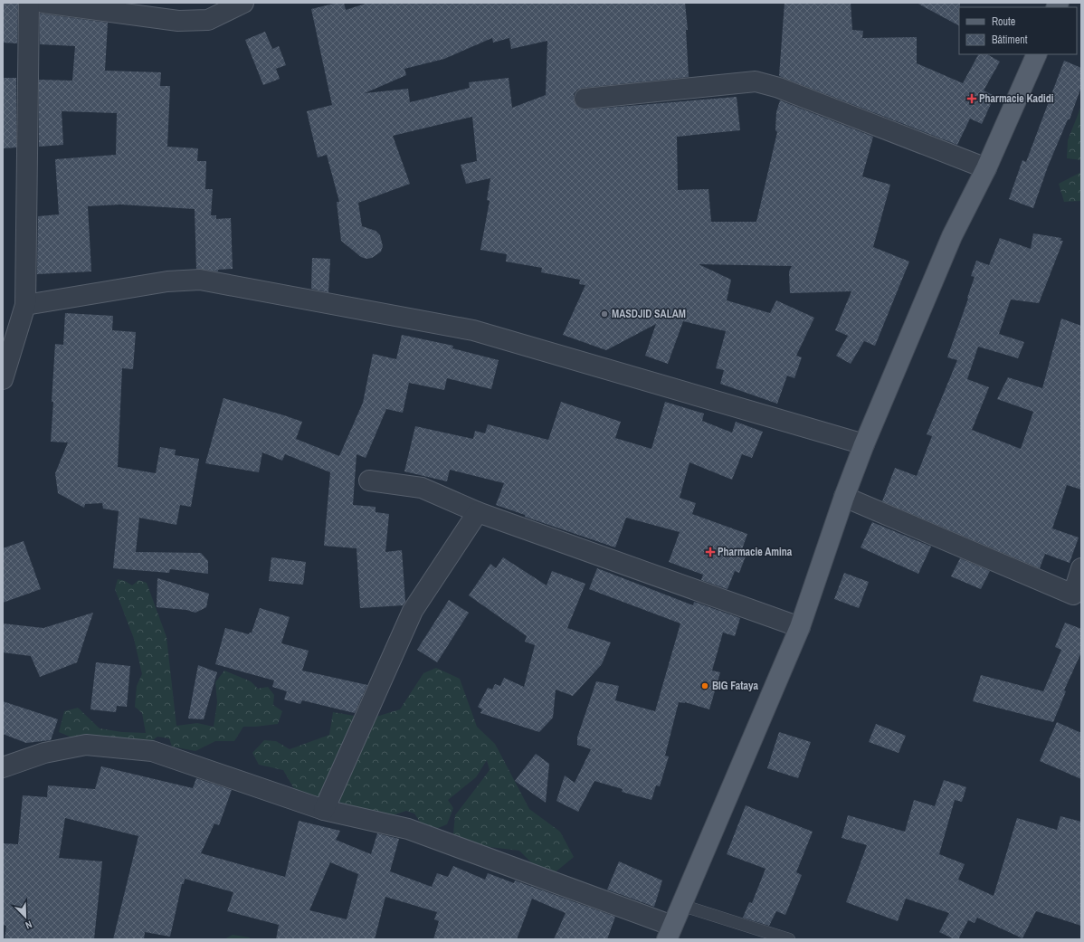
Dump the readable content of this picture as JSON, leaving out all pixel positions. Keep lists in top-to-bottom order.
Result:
{
  "places": {
    "health": ["Pharmacie Kadidi", "Pharmacie Amina"],
    "other": ["MASDJID SALAM", "BIG Fataya"]
  },
  "legend": ["Route", "Bâtiment"],
  "north": "bottom right"
}
